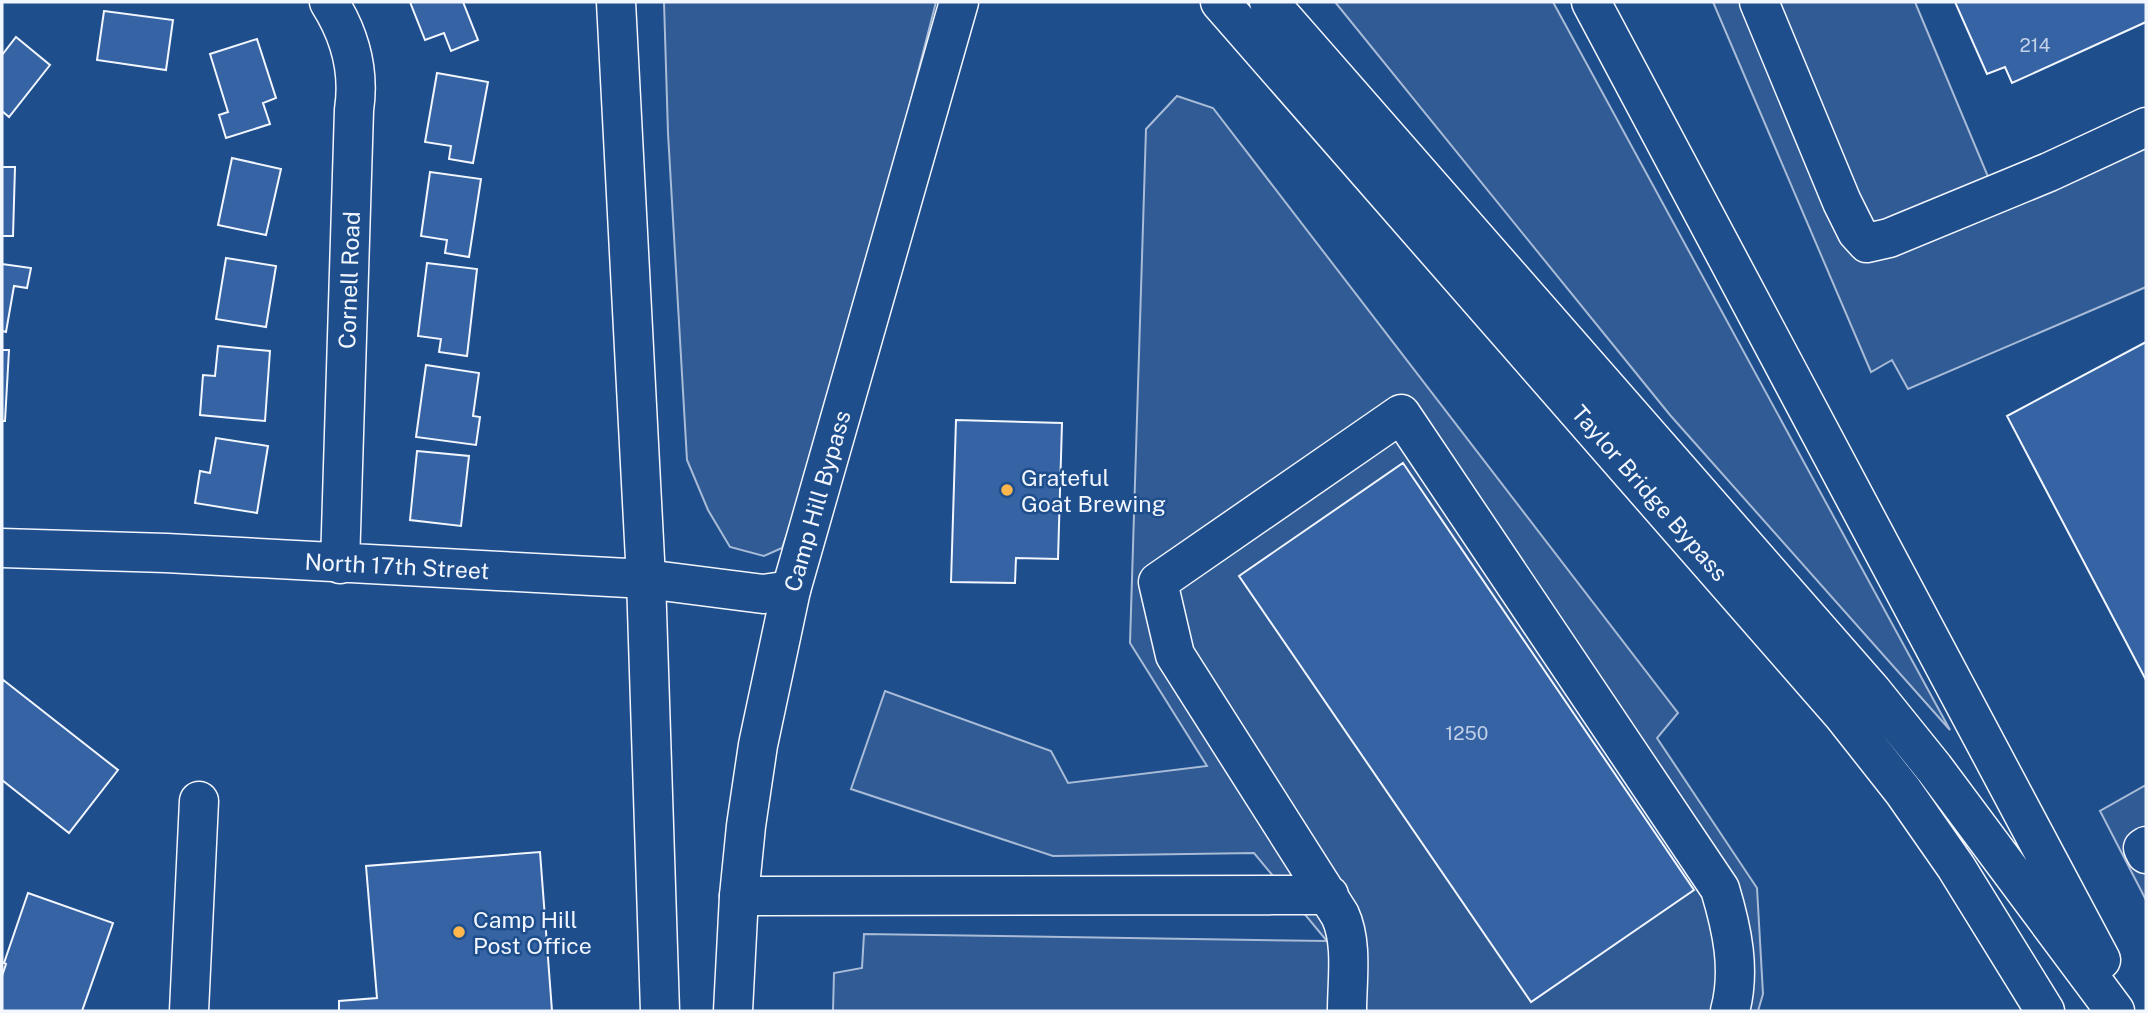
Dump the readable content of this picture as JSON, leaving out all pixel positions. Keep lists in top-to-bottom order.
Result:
{
  "streets": {
    "main road": [
      "Cornell Road",
      "Taylor Bridge Bypass",
      "Camp Hill Bypass",
      "North 17th Street"
    ]
  },
  "crossings": [
    ["Cornell Road", "North 17th Street"],
    ["Camp Hill Bypass", "North 17th Street"]
  ],
  "places": ["Grateful Goat Brewing", "Camp Hill Post Office"],
  "house_numbers": ["214", "1250"]
}
